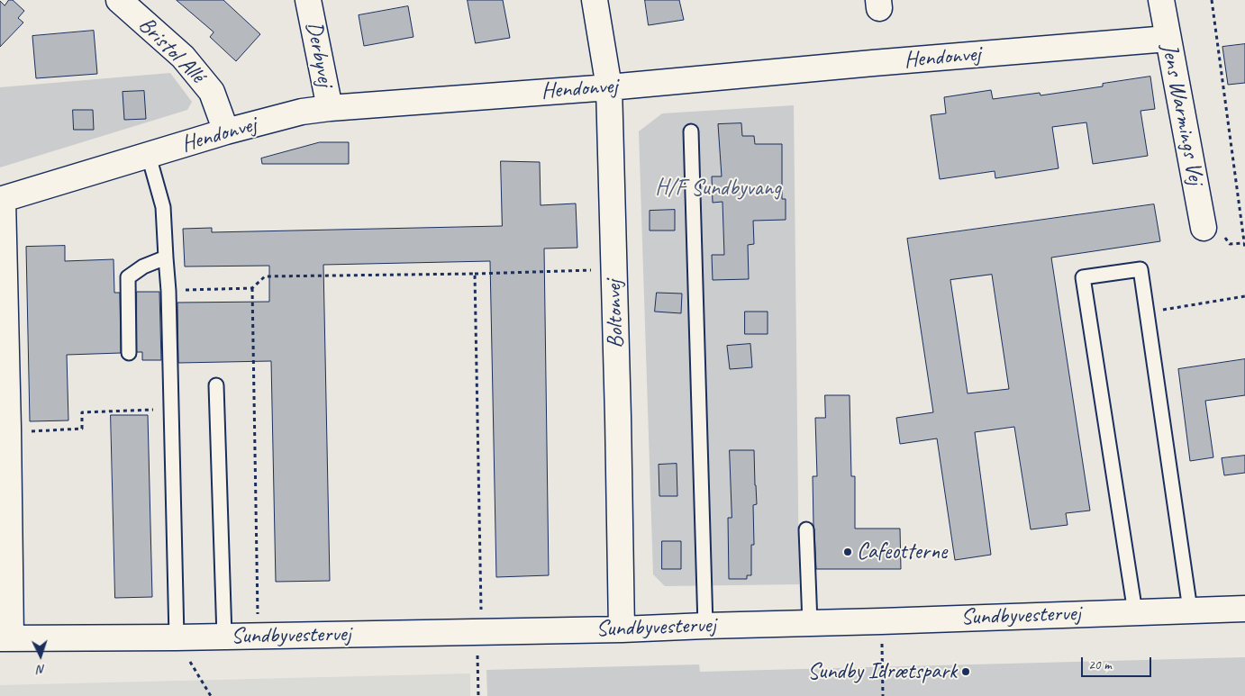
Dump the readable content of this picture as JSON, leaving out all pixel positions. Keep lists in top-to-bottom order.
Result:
{
  "streets": {
    "street": [
      "Bristol Allé",
      "Derbyvej",
      "Hendonvej",
      "Jens Warmings Vej",
      "Boltonvej",
      "Sundbyvestervej"
    ]
  },
  "crossings": [
    ["Bristol Allé", "Hendonvej"],
    ["Derbyvej", "Hendonvej"],
    ["Hendonvej", "Jens Warmings Vej"],
    ["Hendonvej", "Boltonvej"],
    ["Hendonvej", "Sundbyvestervej"],
    ["Boltonvej", "Sundbyvestervej"]
  ],
  "parks": ["H/F Sundbyvang"],
  "places": ["Cafeotterne", "Sundby Idrætspark"],
  "scale_bar": "20 m",
  "north": "bottom"
}
